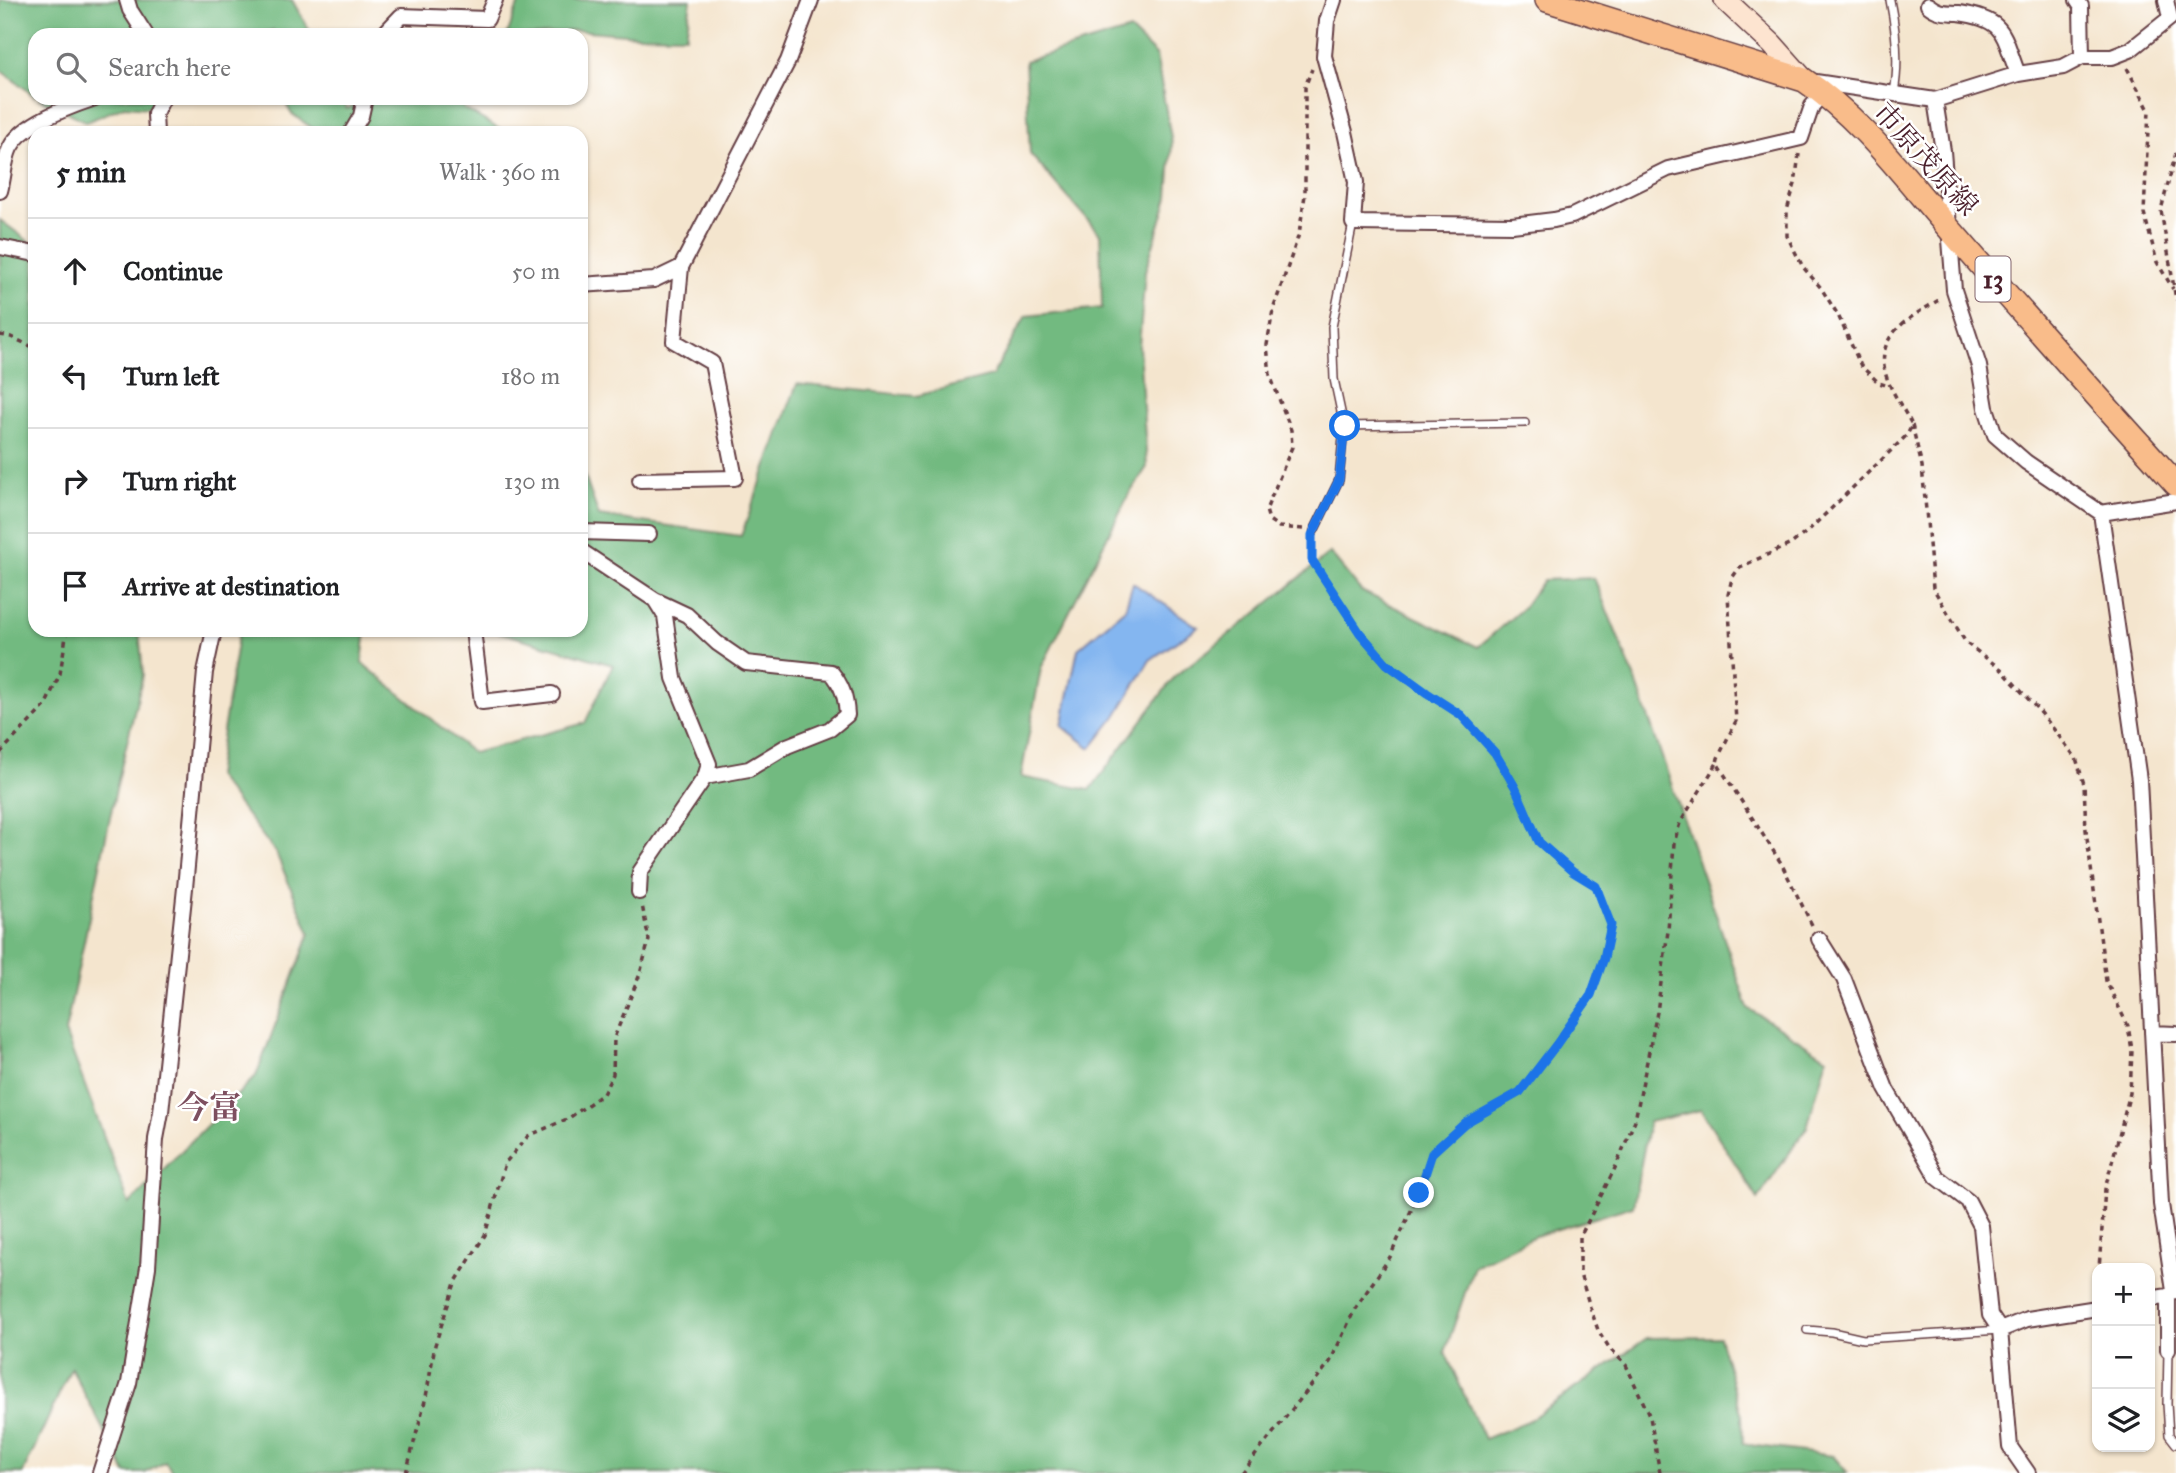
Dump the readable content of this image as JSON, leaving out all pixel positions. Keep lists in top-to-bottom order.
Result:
{
  "streets": {
    "main road": ["市原茂原線", "13"]
  },
  "districts": ["今富"],
  "page": {
    "search": "Search here",
    "heading": ["5 min", "Walk · 360 m"],
    "list": [
      ["Continue", "50 m"],
      ["Turn left", "180 m"],
      ["Turn right", "130 m"],
      "Arrive at destination"
    ],
    "map_buttons": ["+", "−"]
  }
}
